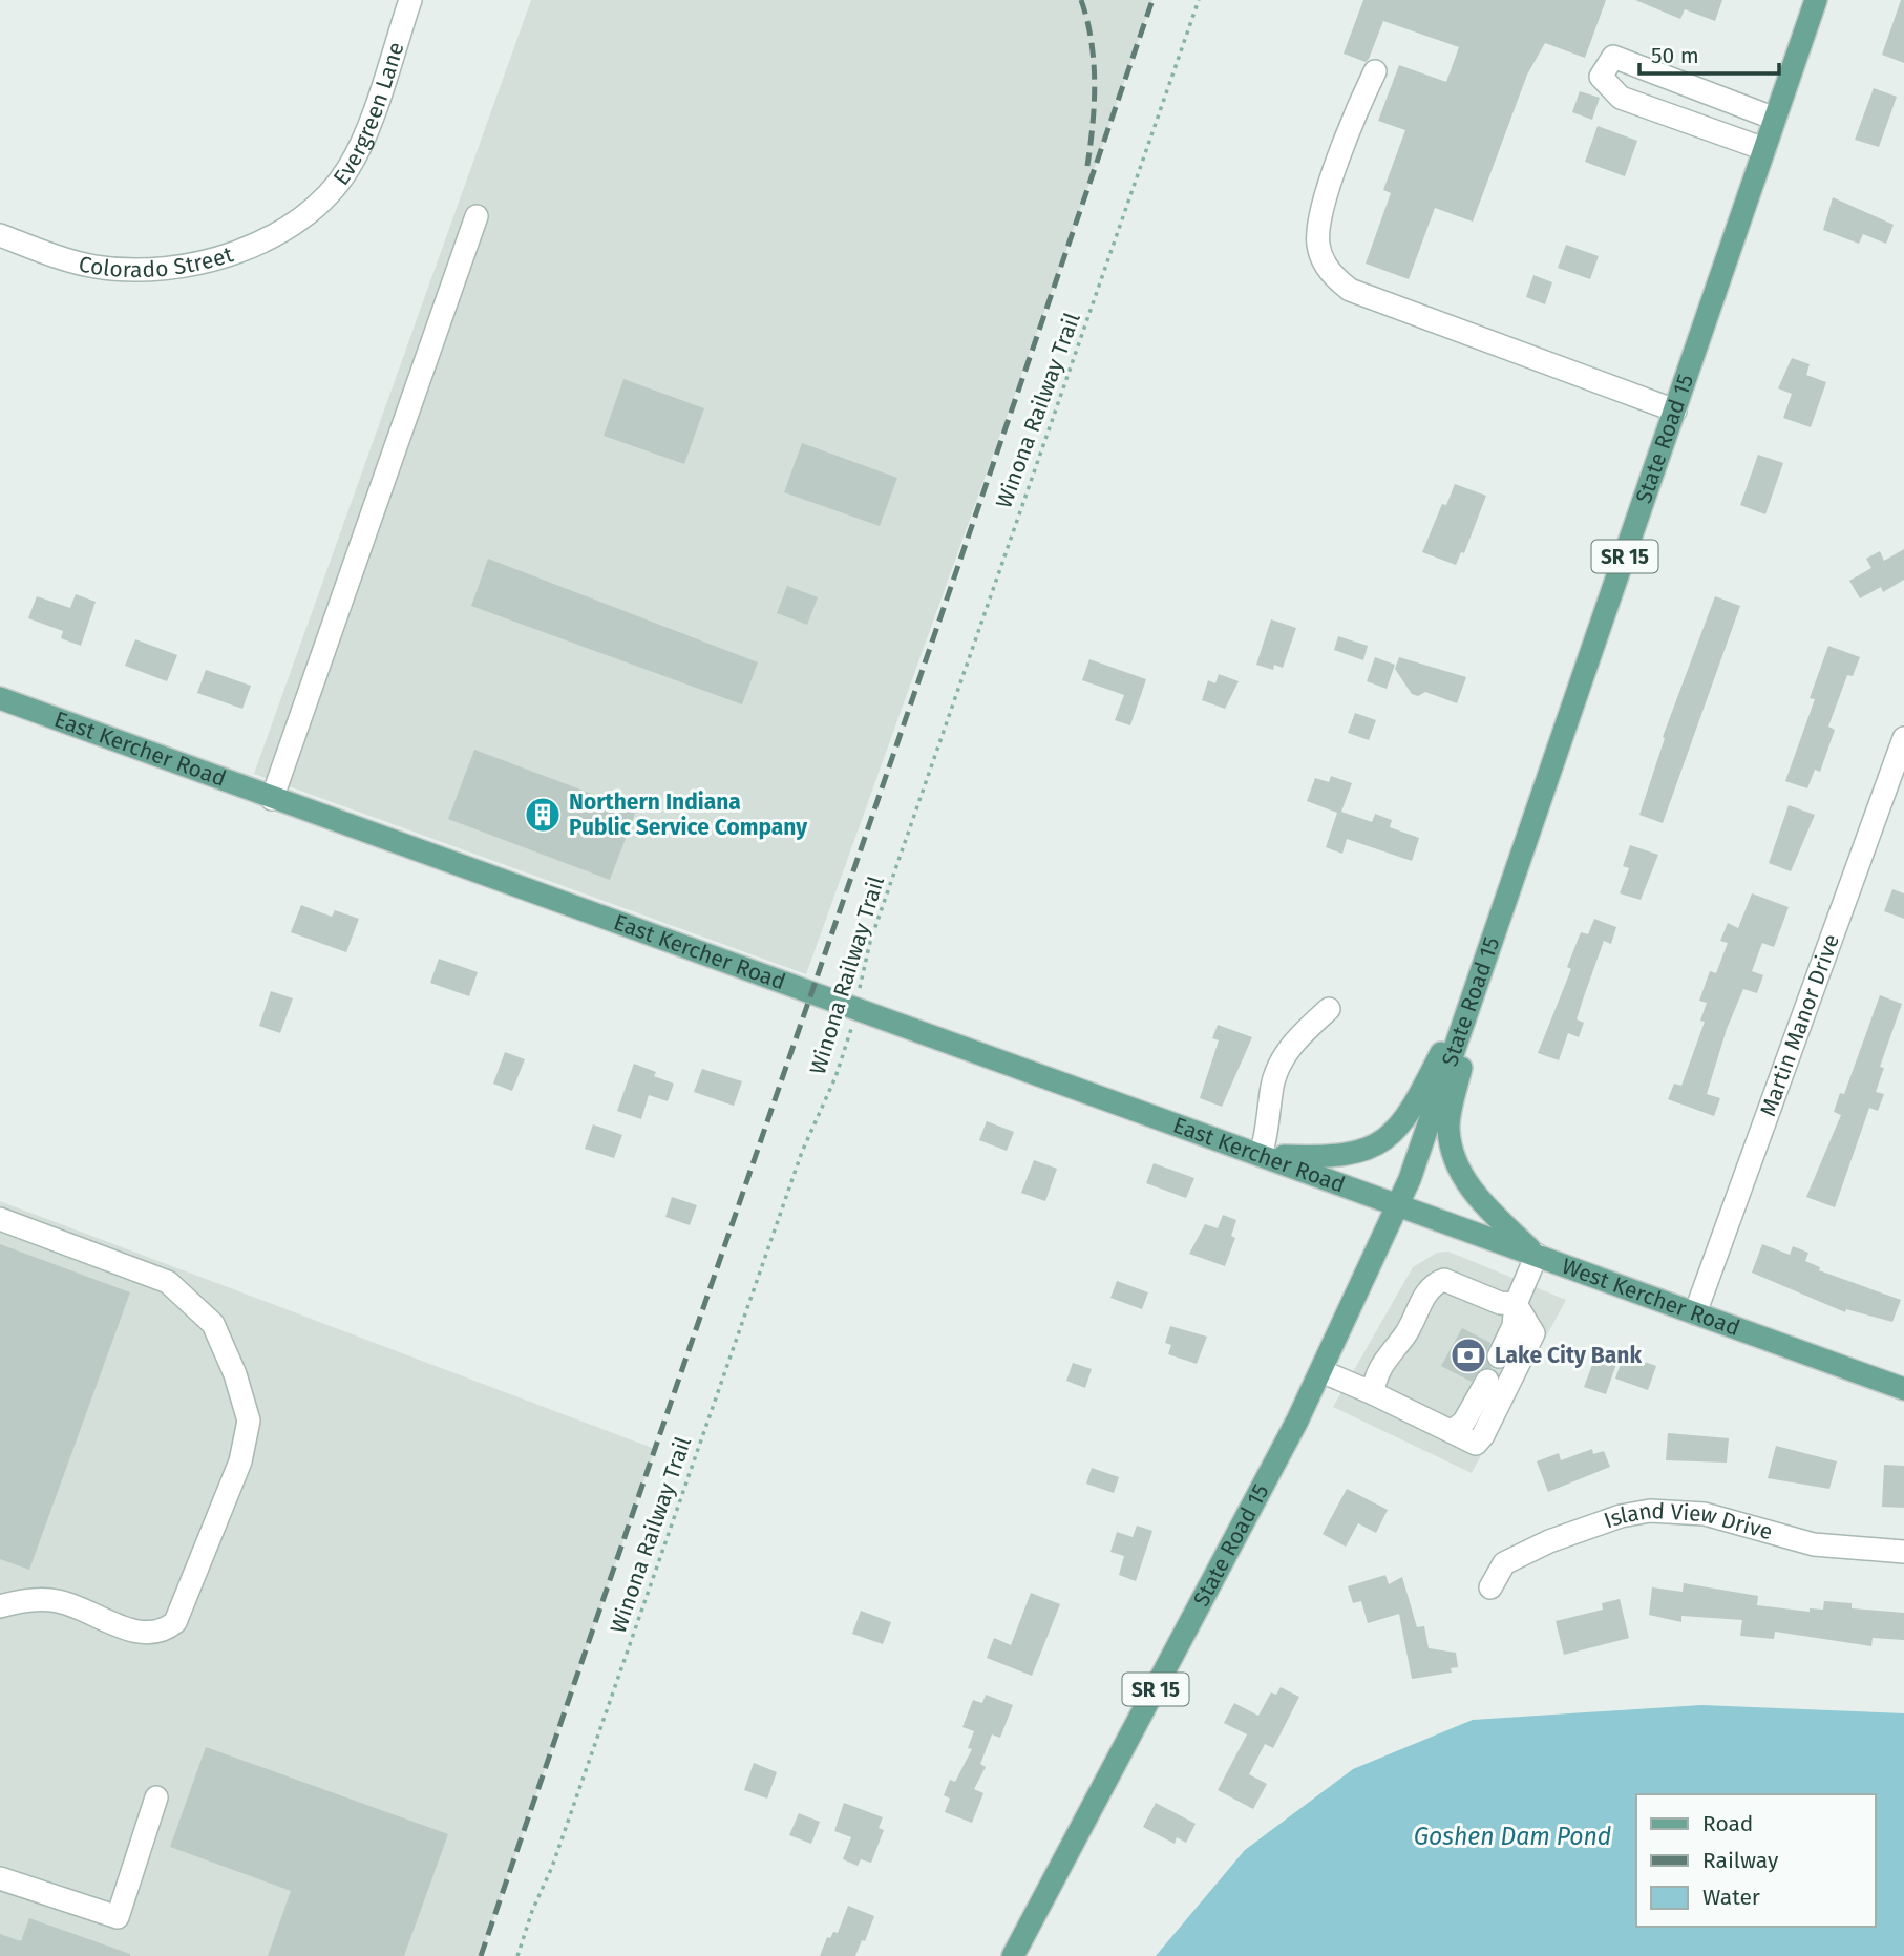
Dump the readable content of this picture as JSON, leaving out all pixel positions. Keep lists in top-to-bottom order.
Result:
{
  "streets": {
    "main road": [
      "State Road 15",
      "SR 15",
      "East Kercher Road",
      "West Kercher Road"
    ],
    "street": [
      "Evergreen Lane",
      "Colorado Street",
      "Martin Manor Drive",
      "Island View Drive"
    ],
    "path": ["Winona Railway Trail"]
  },
  "crossings": [
    ["Evergreen Lane", "Colorado Street"],
    ["Winona Railway Trail", "East Kercher Road"],
    ["State Road 15", "East Kercher Road"],
    ["State Road 15", "West Kercher Road"],
    ["East Kercher Road", "West Kercher Road"],
    ["Martin Manor Drive", "West Kercher Road"]
  ],
  "water": ["Goshen Dam Pond"],
  "places": {
    "building": ["Northern Indiana Public Service Company"],
    "bank": ["Lake City Bank"]
  },
  "legend": ["Road", "Railway", "Water"],
  "scale_bar": "50 m"
}
